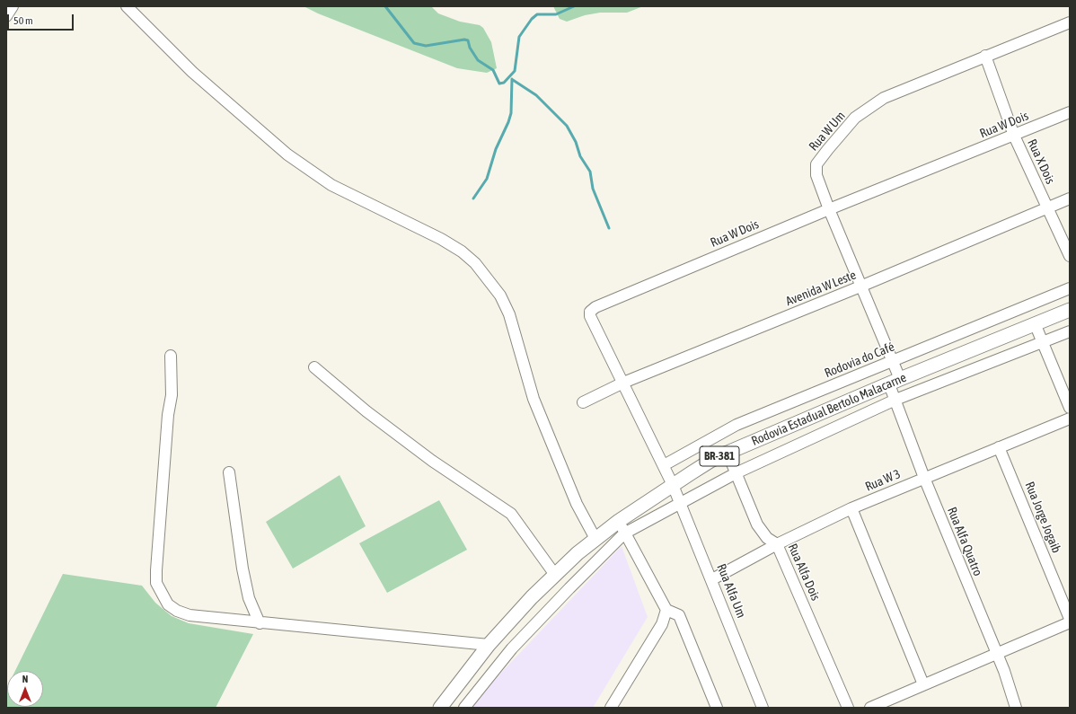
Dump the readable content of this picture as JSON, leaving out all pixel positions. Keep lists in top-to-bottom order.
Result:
{
  "streets": {
    "main road": ["Rodovia Estadual Bertolo Malacarne", "BR-381"],
    "street": [
      "Rua W Dois",
      "Rua W Um",
      "Rua X Dois",
      "Avenida W Leste",
      "Rodovia do Café",
      "Rua W 3",
      "Rua Jorge Jogaib",
      "Rua Alfa Quatro",
      "Rua Alfa Dois",
      "Rua Alfa Um"
    ]
  },
  "crossings": [
    ["Rua W Dois", "Rua W Um"],
    ["Rua W Dois", "Rua X Dois"],
    ["Rua W Dois", "Avenida W Leste"],
    ["Rua W Dois", "Rodovia do Café"],
    ["Rua W Dois", "Rodovia Estadual Bertolo Malacarne"],
    ["Rua W Dois", "Rua Alfa Um"],
    ["Rua W Um", "Rua X Dois"],
    ["Rua W Um", "Avenida W Leste"],
    ["Rua W Um", "Rodovia do Café"],
    ["Rua W Um", "Rodovia Estadual Bertolo Malacarne"],
    ["Rua W Um", "Rua Alfa Quatro"],
    ["Rua X Dois", "Avenida W Leste"],
    ["Rodovia Estadual Bertolo Malacarne", "Rua Alfa Quatro"],
    ["Rodovia Estadual Bertolo Malacarne", "Rua Alfa Dois"],
    ["Rodovia Estadual Bertolo Malacarne", "Rua Alfa Um"],
    ["Rua W 3", "Rua Jorge Jogaib"],
    ["Rua W 3", "Rua Alfa Quatro"],
    ["Rua W 3", "Rua Alfa Dois"],
    ["Rua W 3", "Rua Alfa Um"]
  ],
  "scale_bar": "50 m",
  "north": "top"
}
